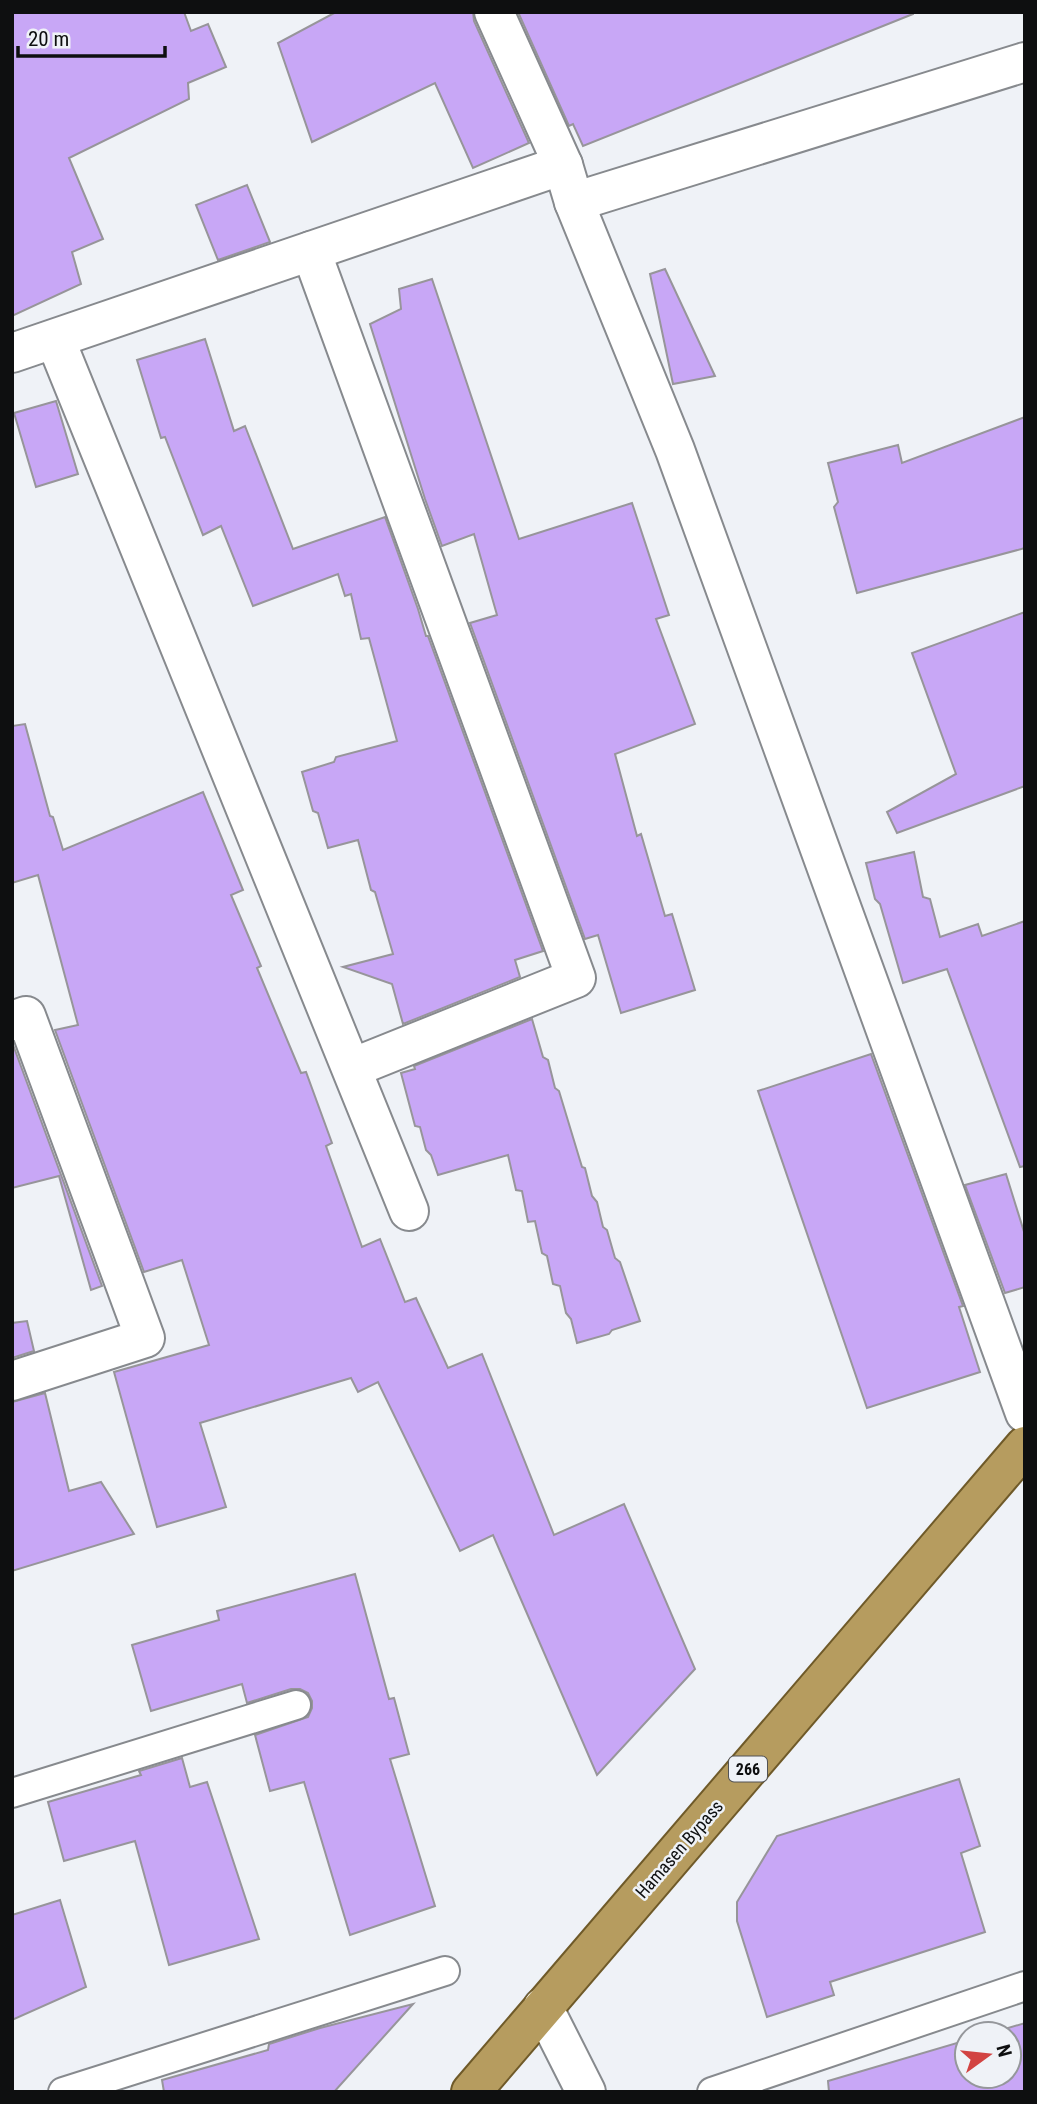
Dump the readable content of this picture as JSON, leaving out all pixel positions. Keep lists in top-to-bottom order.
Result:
{
  "streets": {
    "highway": ["266", "Hamasen Bypass"]
  },
  "scale_bar": "20 m",
  "north": "right"
}
